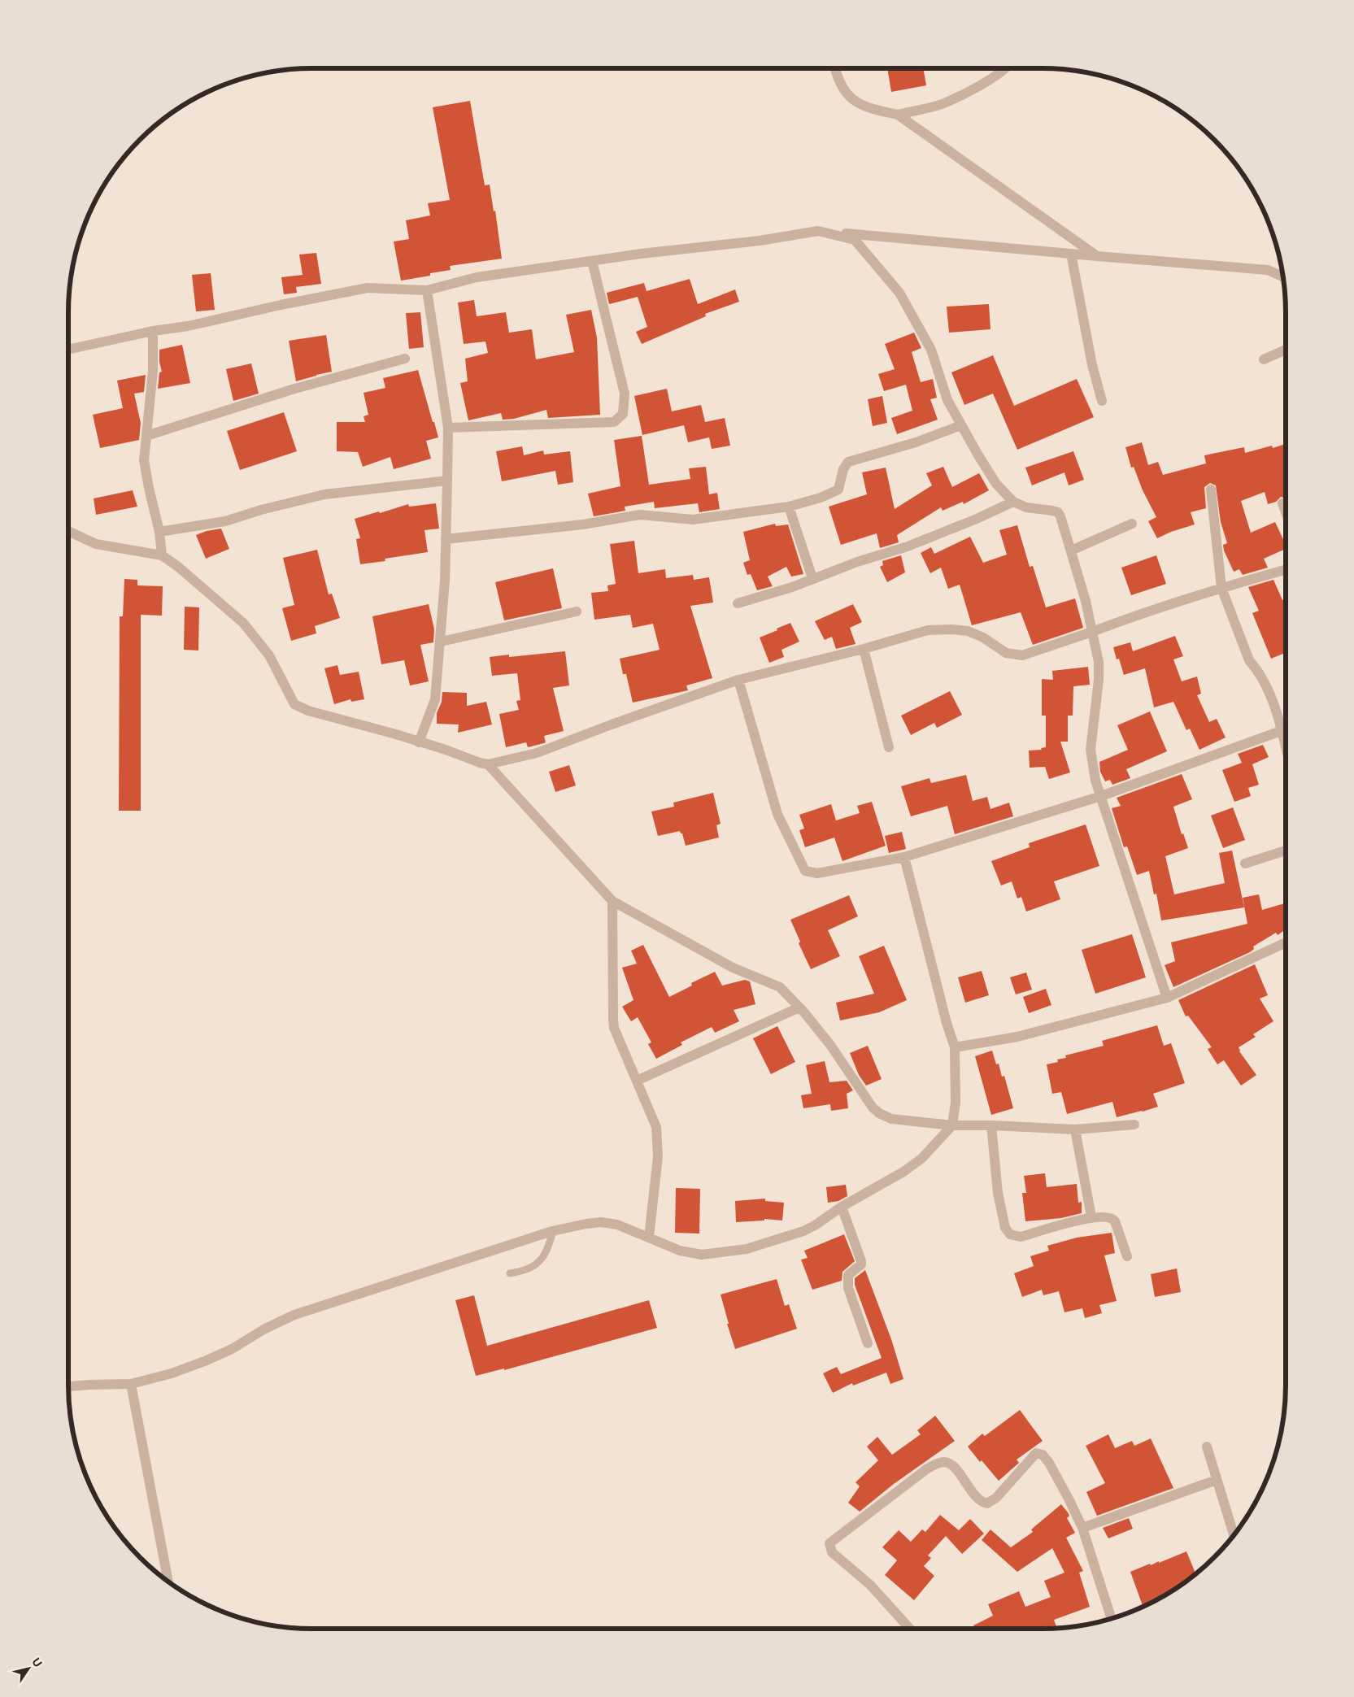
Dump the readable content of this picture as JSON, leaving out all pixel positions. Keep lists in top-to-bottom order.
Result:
{
  "north": "top right"
}
